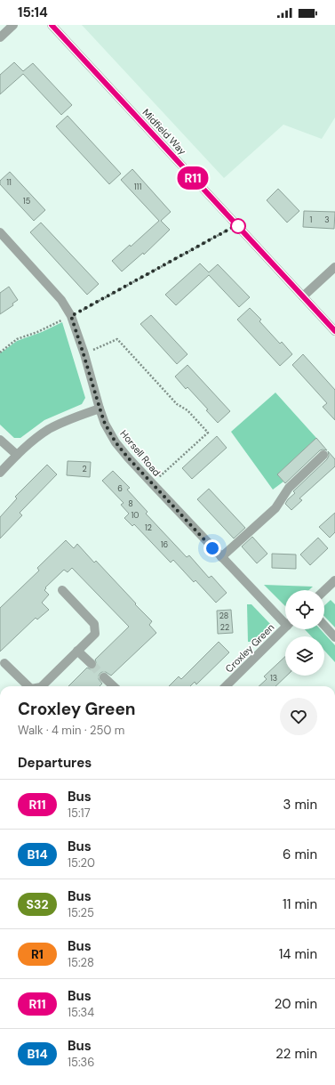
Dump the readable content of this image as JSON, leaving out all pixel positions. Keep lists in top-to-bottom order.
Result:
{
  "streets": {
    "street": ["Midfield Way", "Horsell Road", "Croxley Green"]
  },
  "lines": ["bus line R11"],
  "house_numbers": [
    "11",
    "111",
    "15",
    "1",
    "3",
    "2",
    "6",
    "8",
    "10",
    "12",
    "16",
    "28",
    "22",
    "13"
  ],
  "page": {
    "status": "15:14",
    "on_map": "R11",
    "heading": [
      ["Croxley Green", "Walk · 4 min · 250 m"],
      "Departures"
    ],
    "list": [
      {
        "mark": "R11",
        "name": "Bus",
        "note": "15:17",
        "value": "3 min"
      },
      {
        "mark": "B14",
        "name": "Bus",
        "note": "15:20",
        "value": "6 min"
      },
      {
        "mark": "S32",
        "name": "Bus",
        "note": "15:25",
        "value": "11 min"
      },
      {
        "mark": "R1",
        "name": "Bus",
        "note": "15:28",
        "value": "14 min"
      },
      {
        "mark": "R11",
        "name": "Bus",
        "note": "15:34",
        "value": "20 min"
      },
      {
        "mark": "B14",
        "name": "Bus",
        "note": "15:36",
        "value": "22 min"
      }
    ]
  }
}
